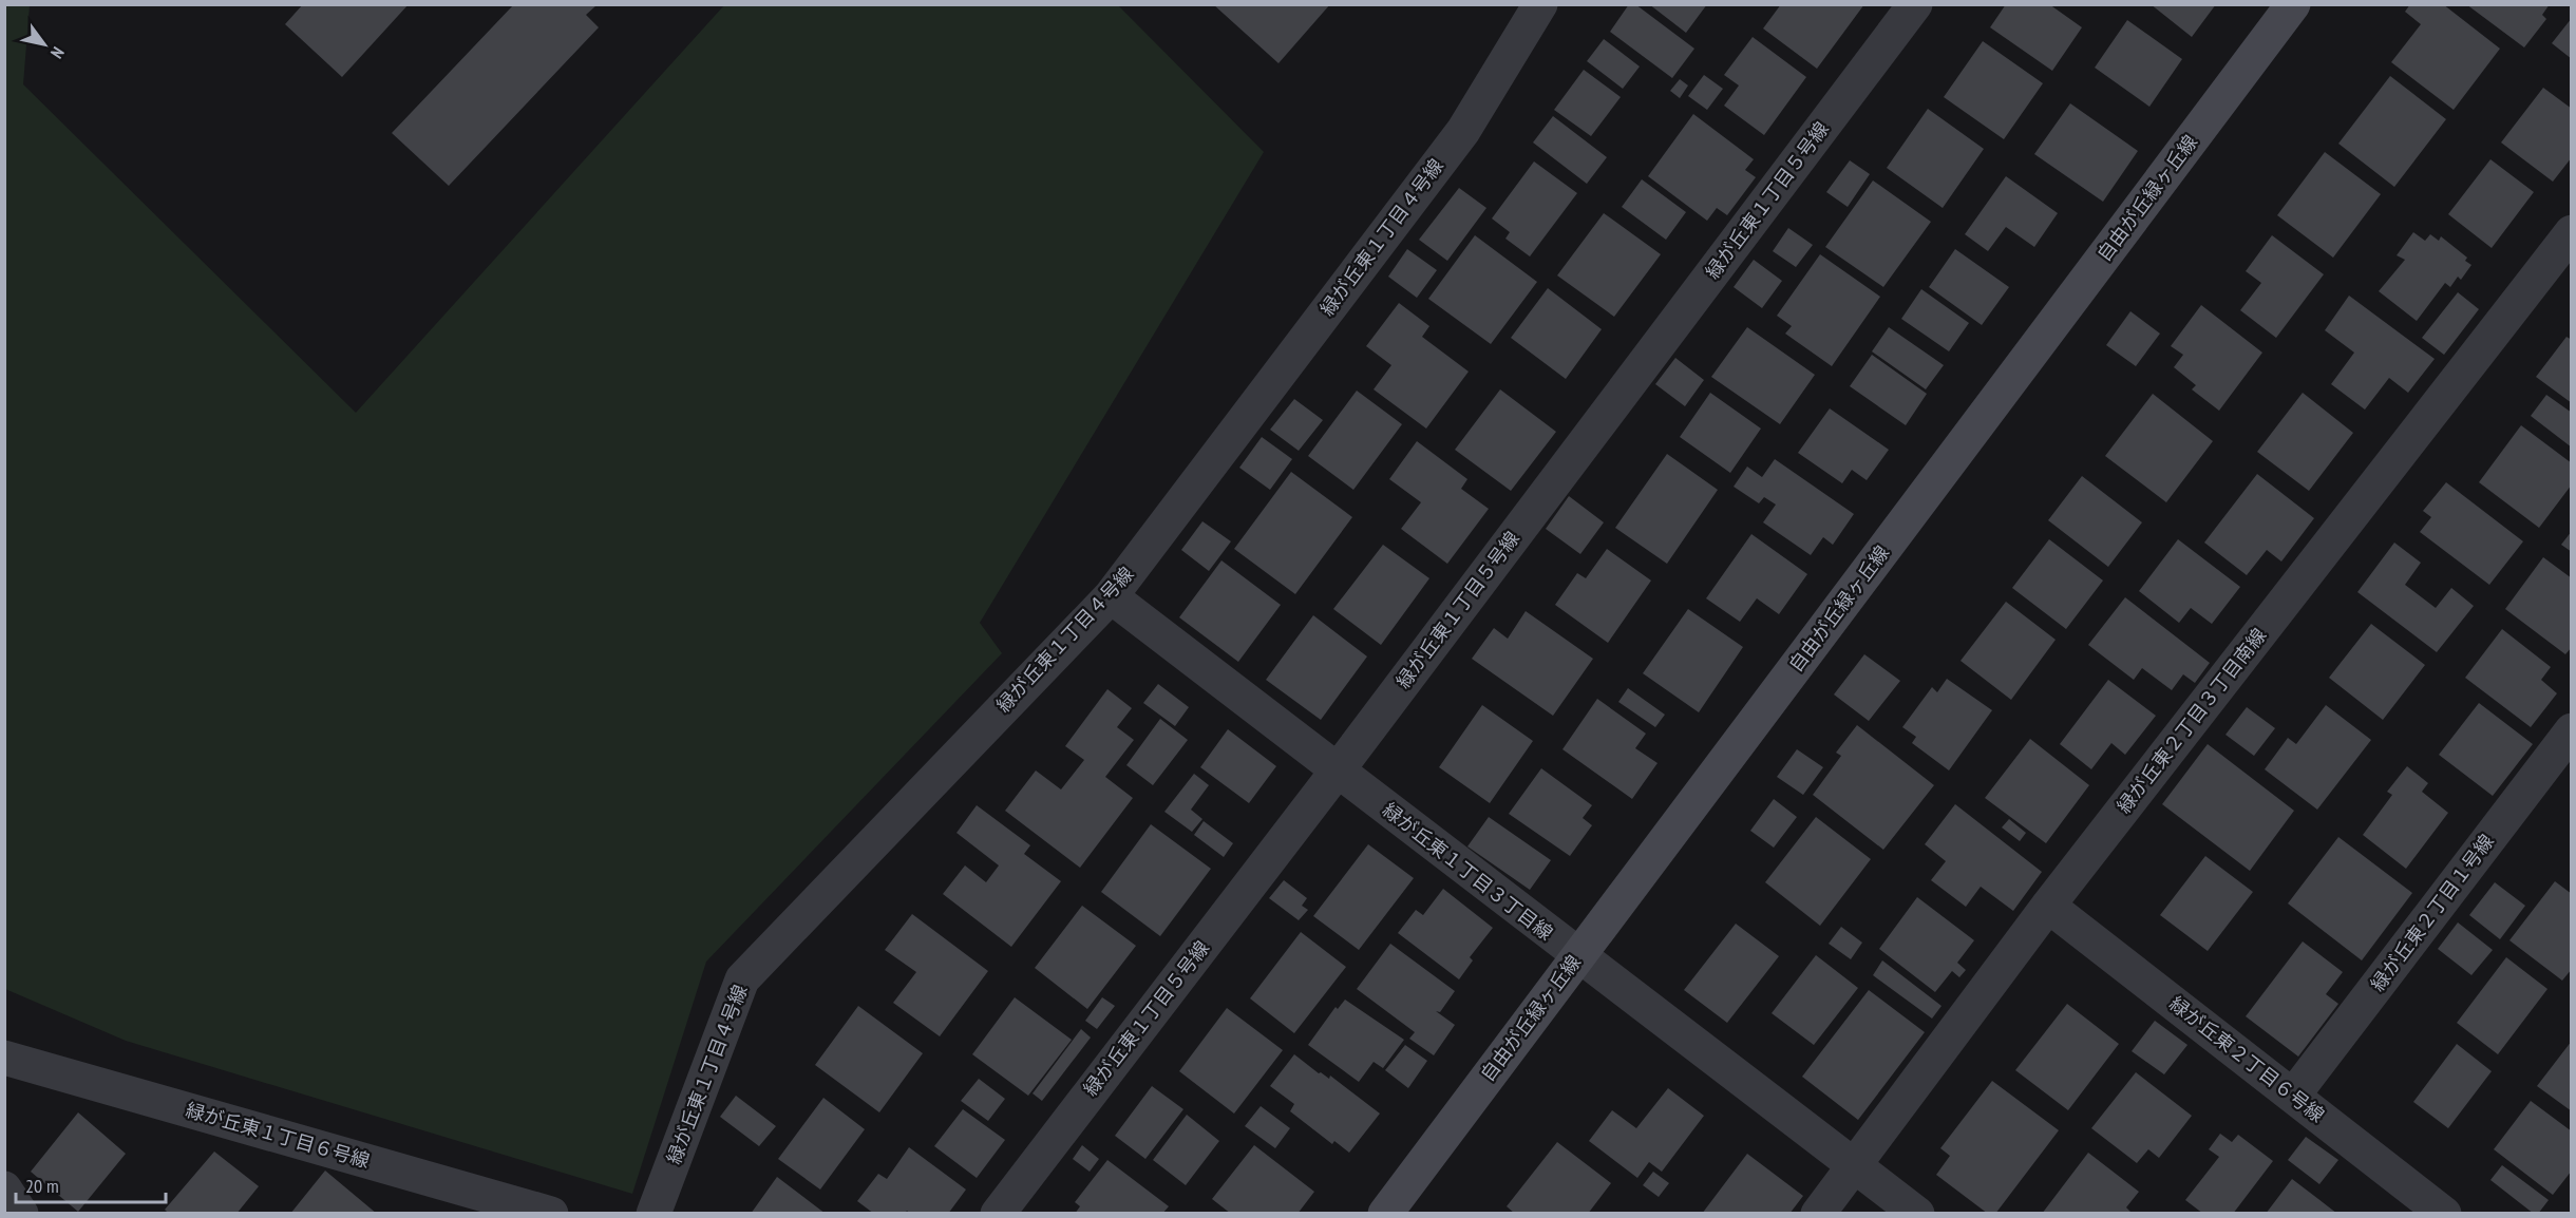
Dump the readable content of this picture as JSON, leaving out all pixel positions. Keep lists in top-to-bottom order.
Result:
{
  "streets": {
    "street": [
      "自由が丘緑ヶ丘線",
      "緑が丘東１丁目５号線",
      "緑が丘東１丁目４号線",
      "緑が丘東２丁目３丁目南線",
      "緑が丘東１丁目３丁目線",
      "緑が丘東２丁目１号線",
      "緑が丘東２丁目６号線",
      "緑が丘東１丁目６号線"
    ]
  },
  "crossings": [
    ["自由が丘緑ヶ丘線", "緑が丘東１丁目３丁目線"],
    ["緑が丘東１丁目５号線", "緑が丘東１丁目３丁目線"],
    ["緑が丘東１丁目４号線", "緑が丘東１丁目３丁目線"],
    ["緑が丘東２丁目３丁目南線", "緑が丘東１丁目３丁目線"],
    ["緑が丘東２丁目３丁目南線", "緑が丘東２丁目６号線"],
    ["緑が丘東２丁目１号線", "緑が丘東２丁目６号線"]
  ],
  "scale_bar": "20 m",
  "north": "bottom right"
}
